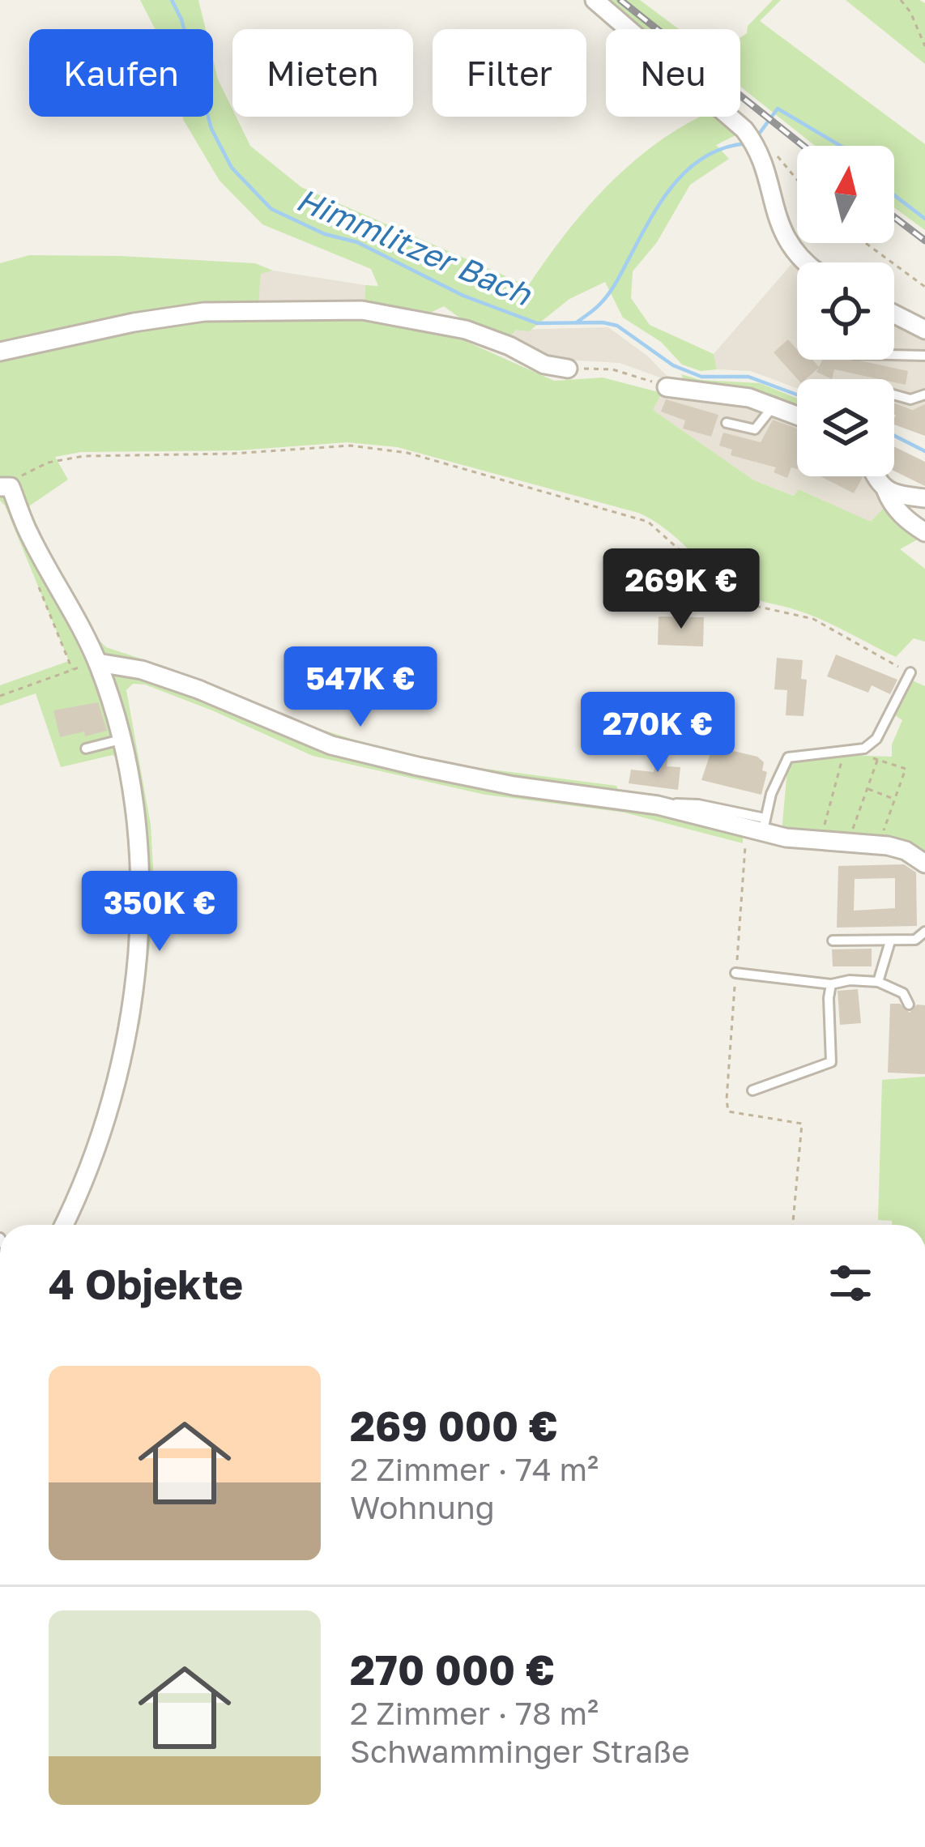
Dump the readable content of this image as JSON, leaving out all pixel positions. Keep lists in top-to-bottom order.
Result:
{
  "water": ["Himmlitzer Bach"],
  "north": "top",
  "page": {
    "chip": [
      "Kaufen",
      "Mieten",
      "Filter",
      "Neu"
    ],
    "price": [
      "269K €",
      "547K €",
      "270K €",
      "350K €"
    ],
    "heading": "4 Objekte",
    "list": [
      {
        "name": "269 000 €",
        "note": "2 Zimmer · 74 m² · Wohnung"
      },
      {
        "name": "270 000 €",
        "note": "2 Zimmer · 78 m² · Schwamminger Straße"
      }
    ]
  }
}
